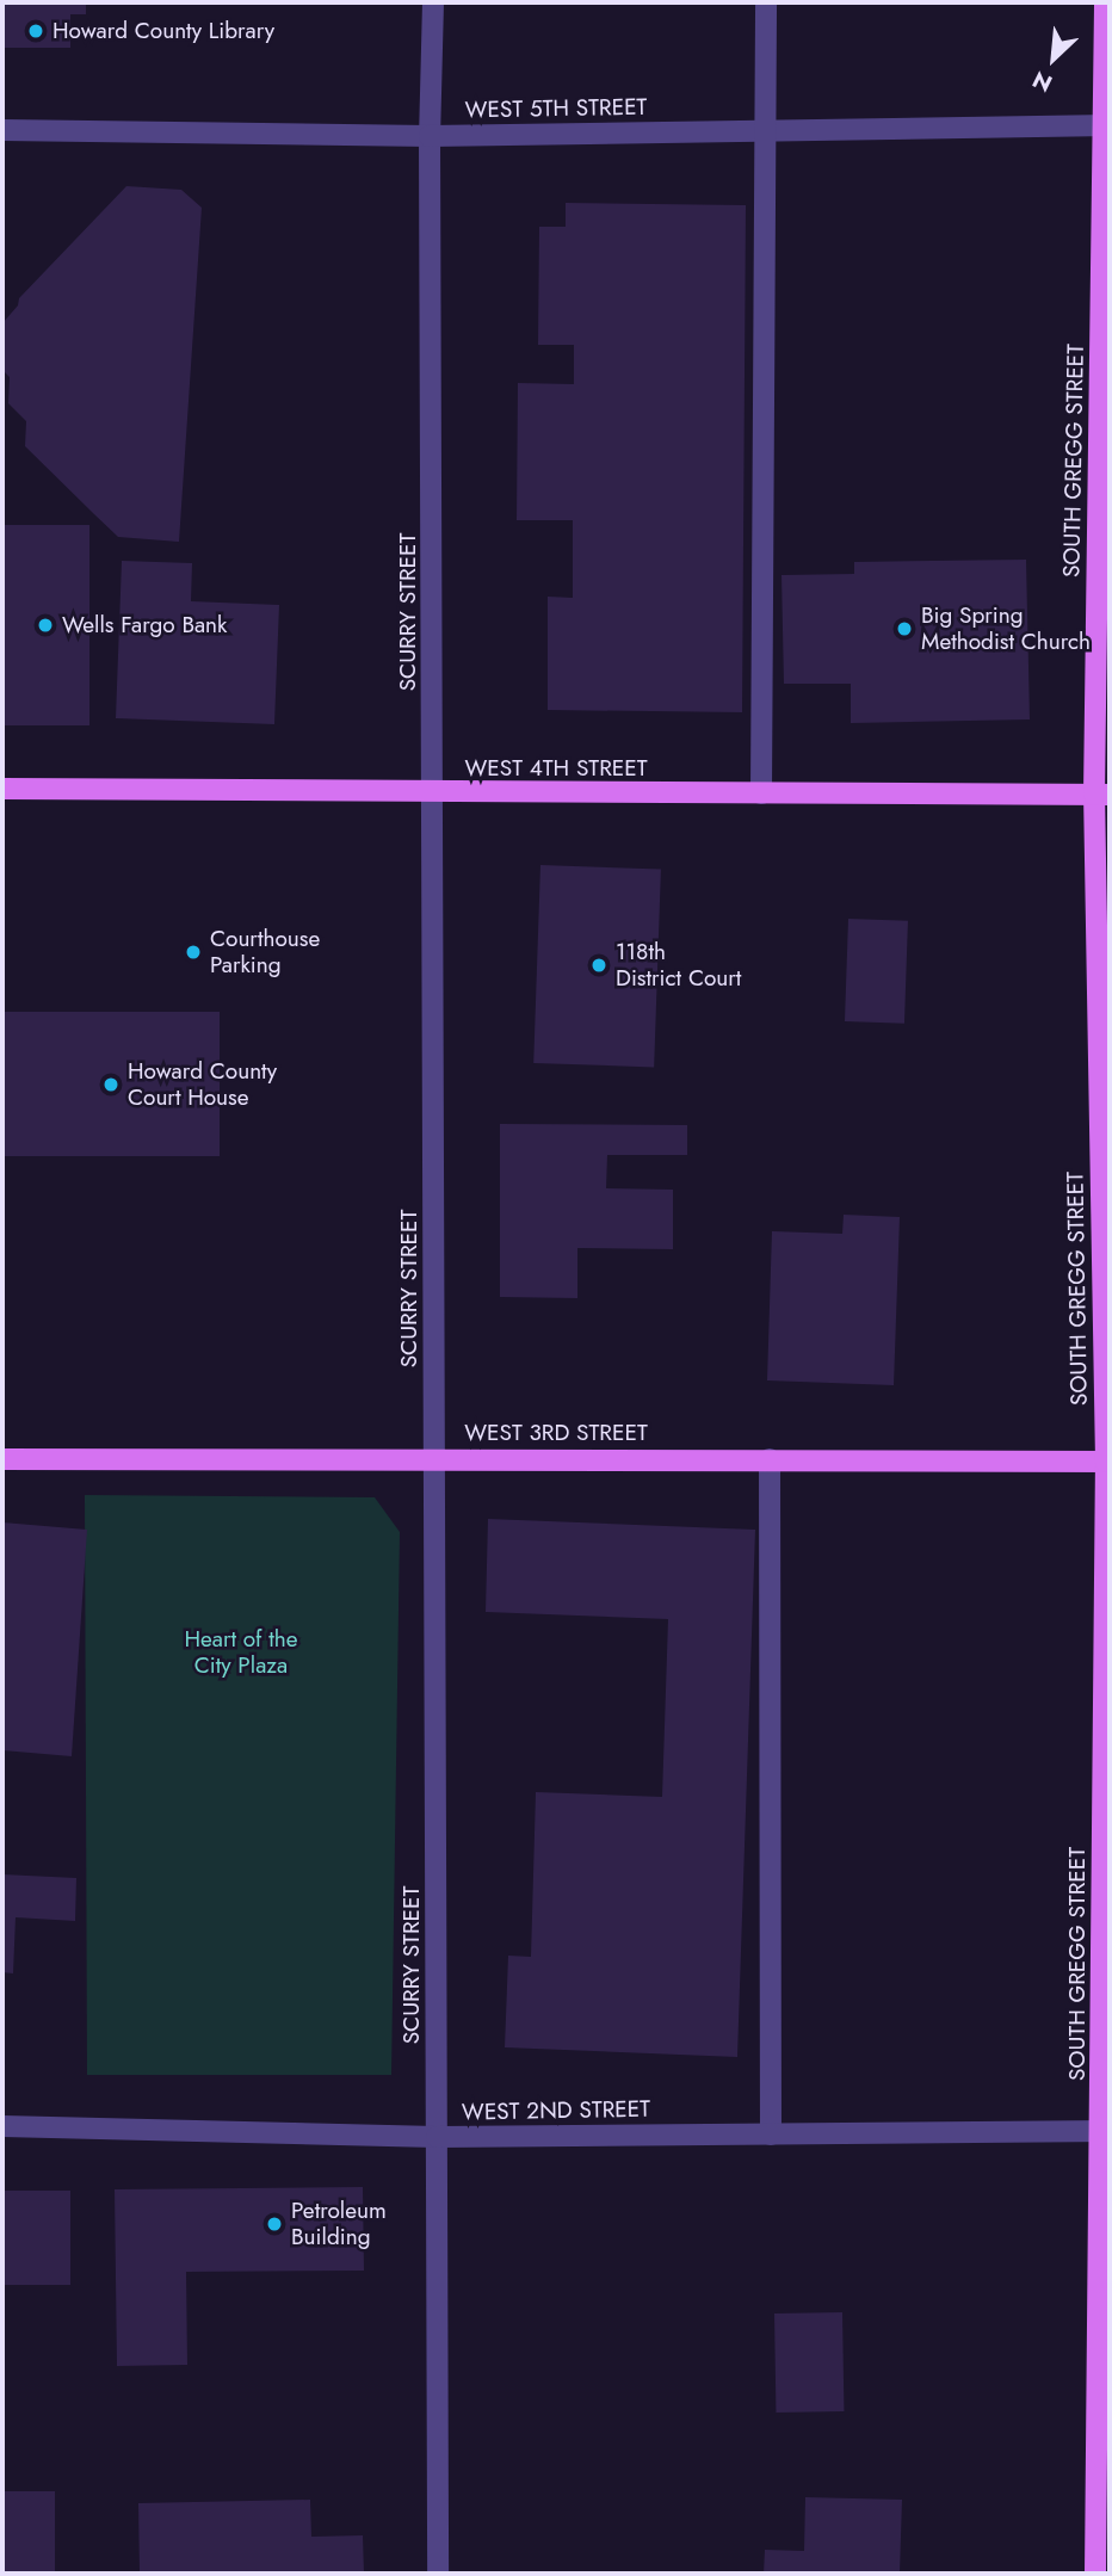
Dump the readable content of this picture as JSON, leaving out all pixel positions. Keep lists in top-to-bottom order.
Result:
{
  "streets": {
    "main road": ["SOUTH GREGG STREET", "WEST 4TH STREET", "WEST 3RD STREET"],
    "street": ["WEST 5TH STREET", "SCURRY STREET", "WEST 2ND STREET"]
  },
  "crossings": [
    ["WEST 5TH STREET", "SOUTH GREGG STREET"],
    ["WEST 5TH STREET", "SCURRY STREET"],
    ["SOUTH GREGG STREET", "WEST 4TH STREET"],
    ["SOUTH GREGG STREET", "WEST 3RD STREET"],
    ["SOUTH GREGG STREET", "WEST 2ND STREET"],
    ["SCURRY STREET", "WEST 4TH STREET"],
    ["SCURRY STREET", "WEST 3RD STREET"],
    ["SCURRY STREET", "WEST 2ND STREET"]
  ],
  "parks": ["Heart of the City Plaza"],
  "places": [
    "Howard County Library",
    "Wells Fargo Bank",
    "Big Spring Methodist Church",
    "Courthouse Parking",
    "118th District Court",
    "Howard County Court House",
    "Petroleum Building"
  ],
  "north": "bottom left"
}
